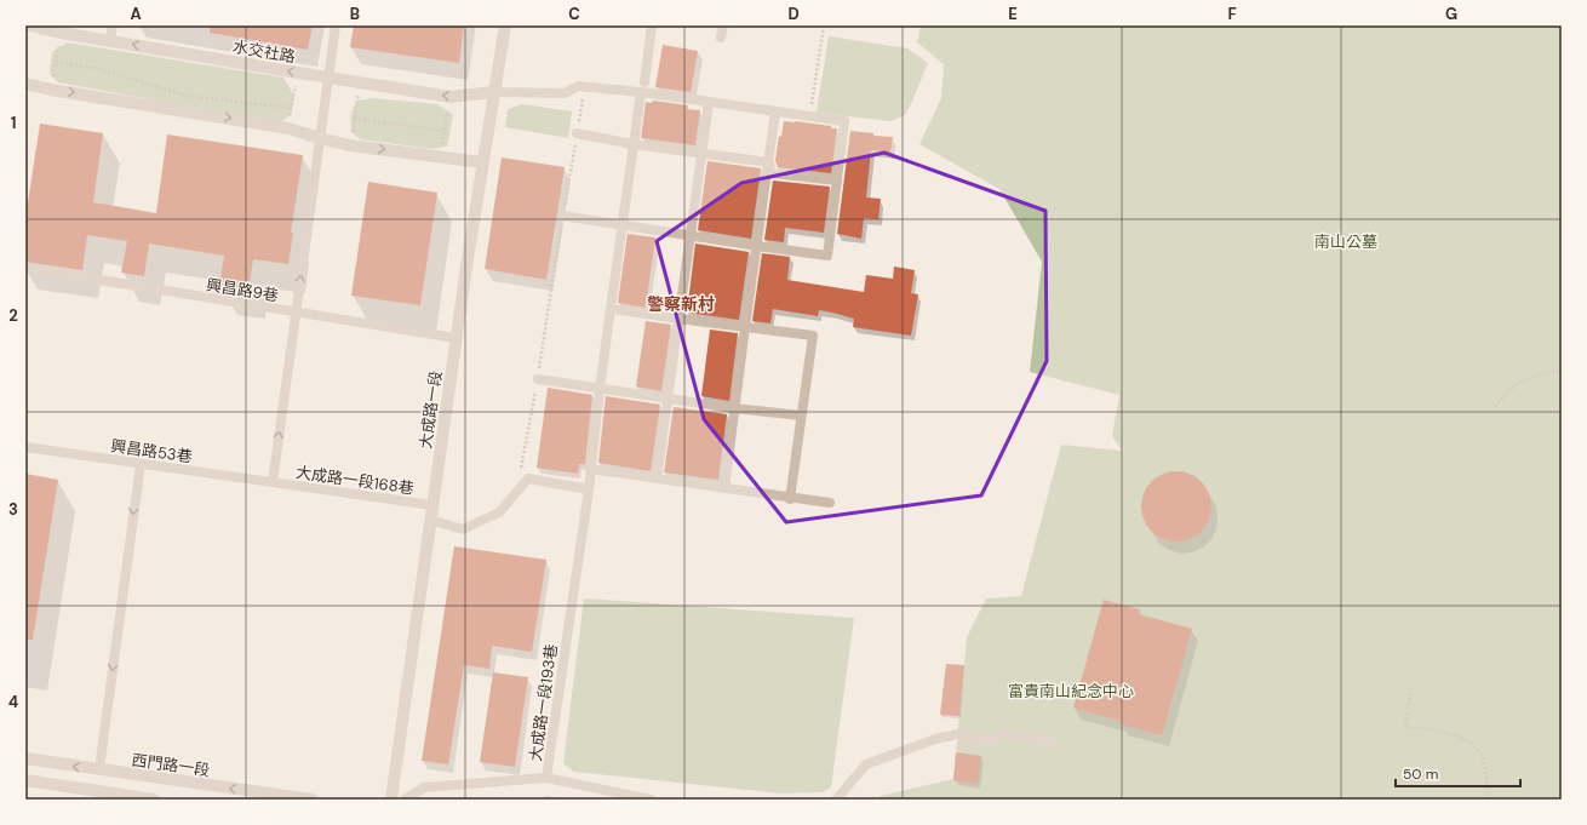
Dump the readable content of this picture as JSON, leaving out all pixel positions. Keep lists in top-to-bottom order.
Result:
{
  "streets": {
    "street": ["水交社路", "大成路一段", "西門路一段"],
    "lane": [
      "興昌路9巷",
      "興昌路53巷",
      "大成路一段168巷",
      "大成路一段193巷"
    ]
  },
  "crossings": [
    ["水交社路", "大成路一段"],
    ["興昌路9巷", "大成路一段"],
    ["大成路一段", "大成路一段168巷"],
    ["興昌路53巷", "大成路一段168巷"]
  ],
  "districts": ["警察新村"],
  "parks": ["南山公墓", "富貴南山紀念中心"],
  "scale_bar": "50 m",
  "grid": {
    "columns": [
      "A",
      "B",
      "C",
      "D",
      "E",
      "F",
      "G"
    ],
    "rows": [
      "1",
      "2",
      "3",
      "4"
    ]
  }
}
